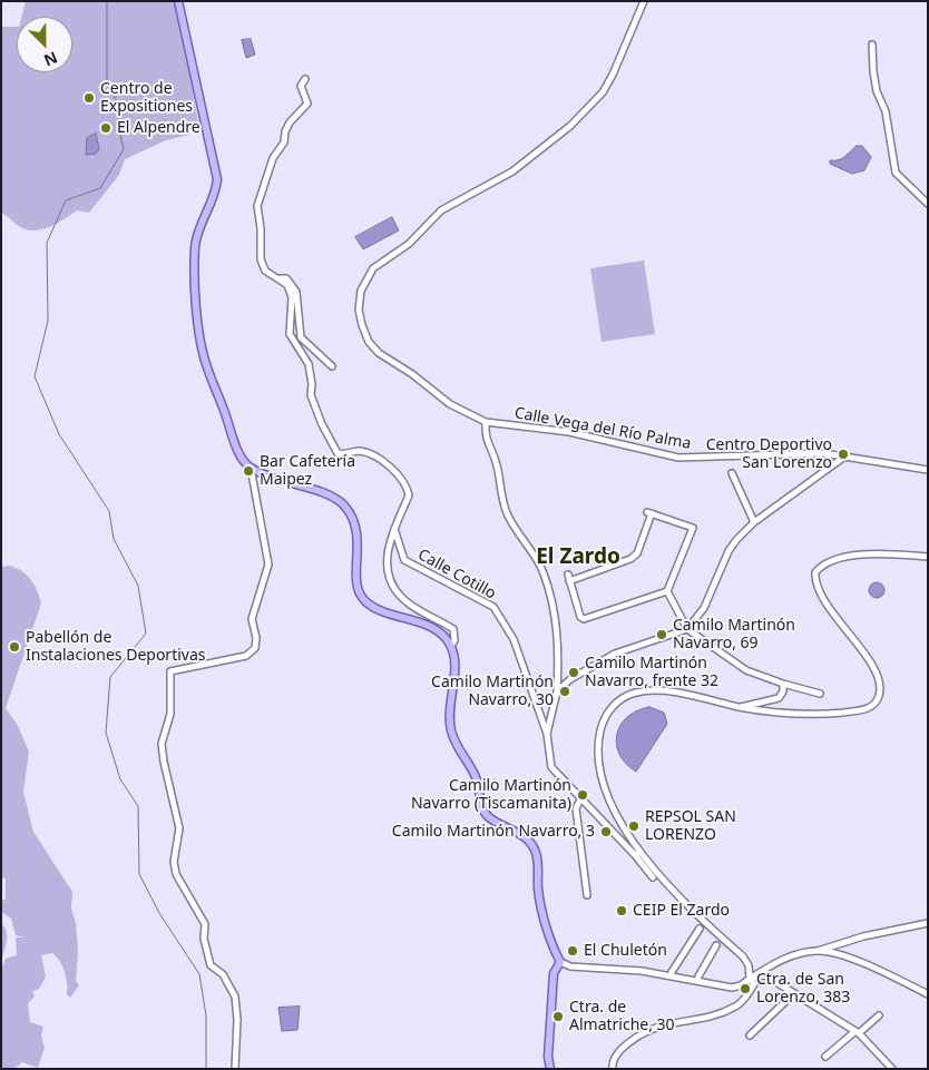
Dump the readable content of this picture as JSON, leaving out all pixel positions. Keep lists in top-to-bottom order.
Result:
{
  "streets": {
    "street": ["Calle Vega del Río Palma", "Calle Cotillo"]
  },
  "districts": ["El Zardo"],
  "places": [
    "Centro de Expositiones",
    "El Alpendre",
    "Centro Deportivo San Lorenzo",
    "Bar Cafetería Maipez",
    "Camilo Martinón Navarro, 69",
    "Pabellón de Instalaciones Deportivas",
    "Camilo Martinón Navarro, frente 32",
    "Camilo Martinón Navarro, 30",
    "Camilo Martinón Navarro (Tiscamanita)",
    "REPSOL SAN LORENZO",
    "Camilo Martinón Navarro, 3",
    "CEIP El Zardo",
    "El Chuletón",
    "Ctra. de San Lorenzo, 383",
    "Ctra. de Almatriche, 30"
  ],
  "north": "bottom right"
}
